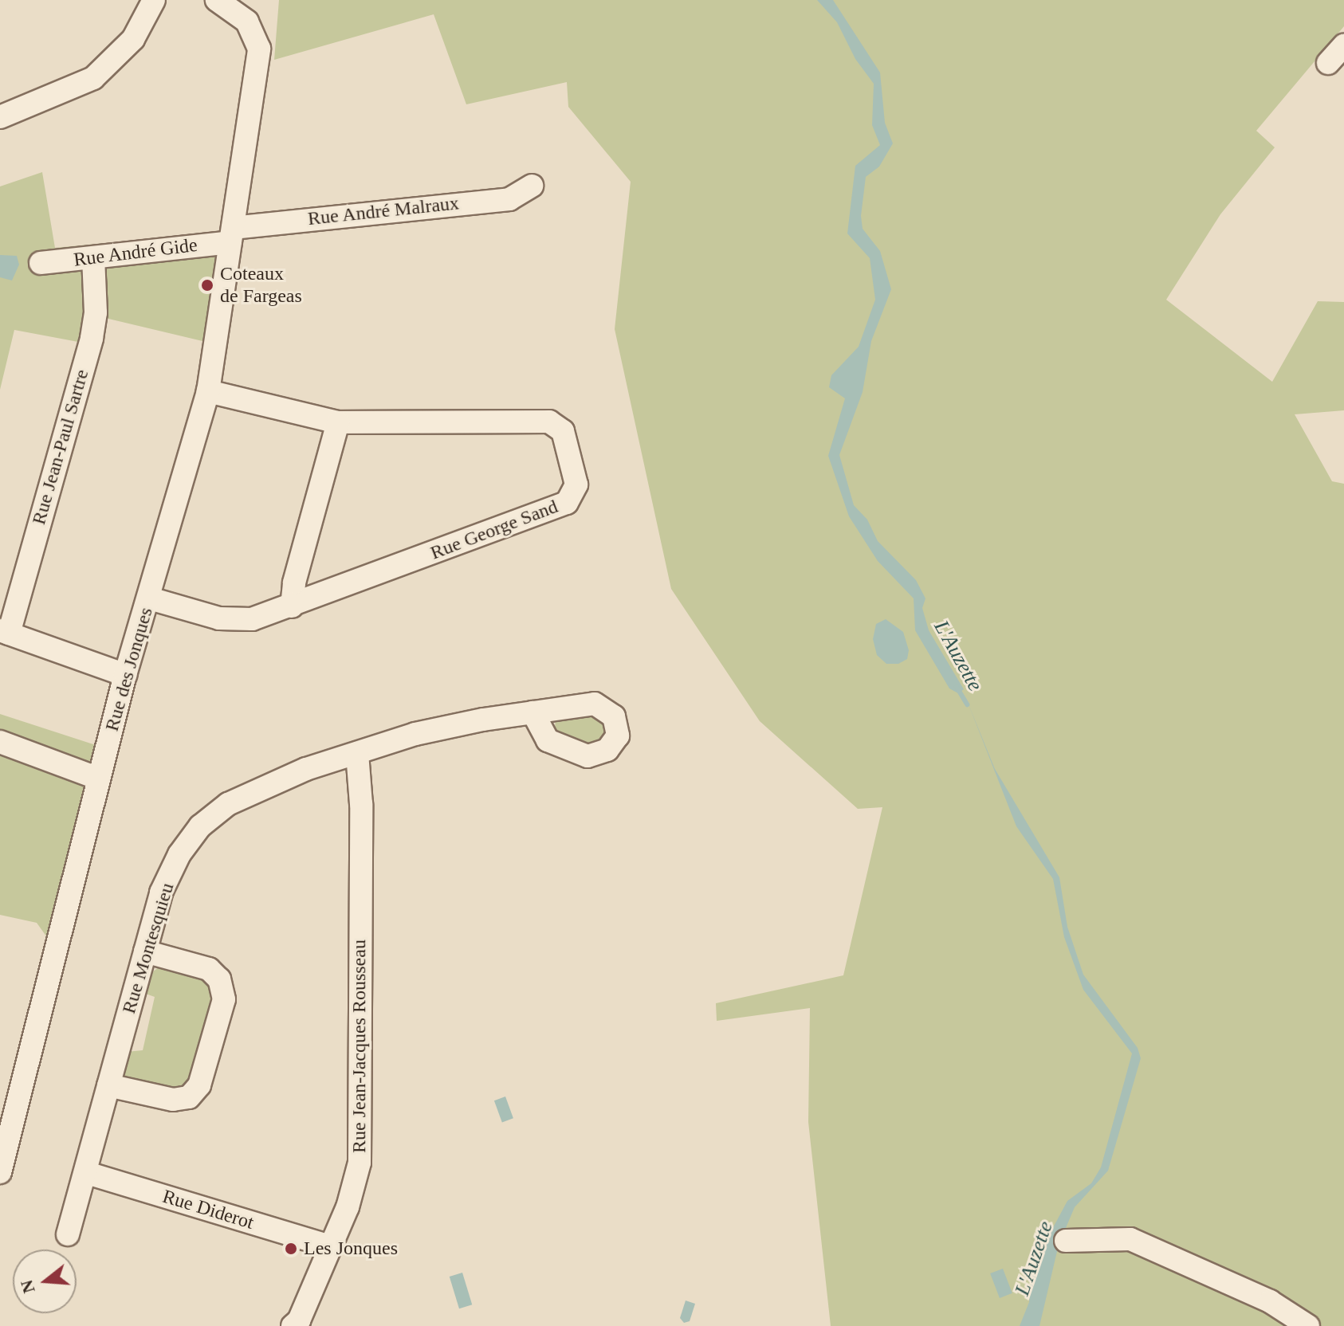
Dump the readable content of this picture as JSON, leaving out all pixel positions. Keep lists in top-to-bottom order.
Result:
{
  "streets": {
    "street": [
      "Rue André Malraux",
      "Rue André Gide",
      "Rue Jean-Paul Sartre",
      "Rue George Sand",
      "Rue des Jonques",
      "Rue Montesquieu",
      "Rue Jean-Jacques Rousseau",
      "Rue Diderot"
    ]
  },
  "crossings": [
    ["Rue André Malraux", "Rue André Gide"],
    ["Rue André Malraux", "Rue des Jonques"],
    ["Rue André Gide", "Rue Jean-Paul Sartre"],
    ["Rue André Gide", "Rue des Jonques"],
    ["Rue George Sand", "Rue des Jonques"],
    ["Rue Montesquieu", "Rue Jean-Jacques Rousseau"],
    ["Rue Montesquieu", "Rue Diderot"],
    ["Rue Jean-Jacques Rousseau", "Rue Diderot"]
  ],
  "water": ["L'Auzette"],
  "places": ["Coteaux de Fargeas", "Les Jonques"],
  "north": "left"
}
